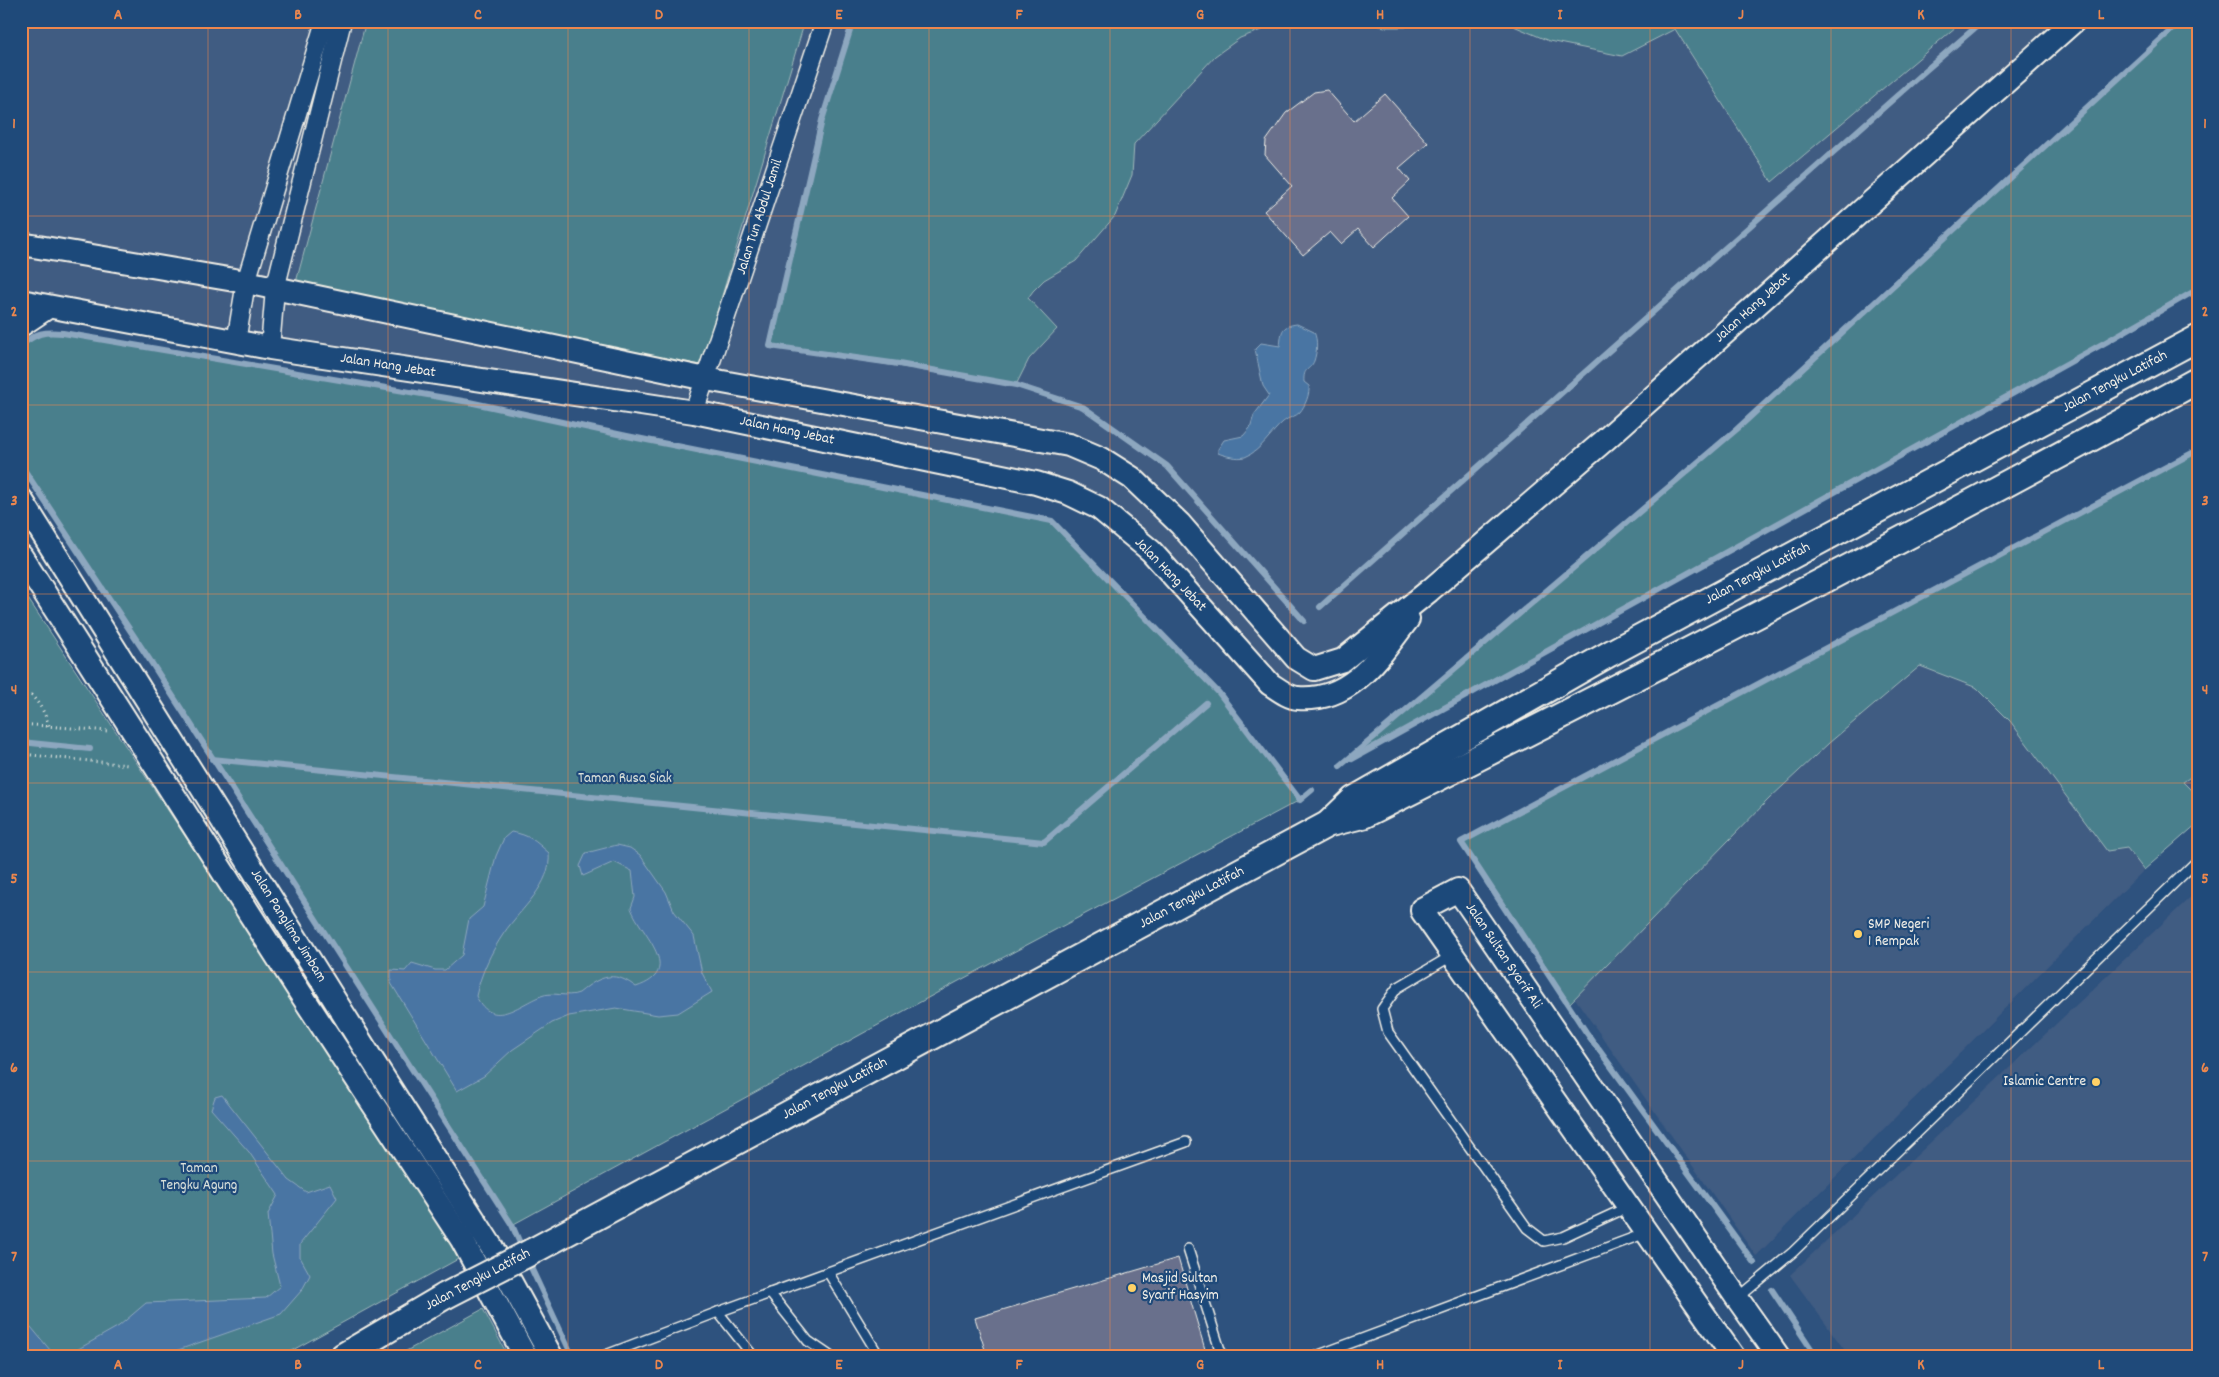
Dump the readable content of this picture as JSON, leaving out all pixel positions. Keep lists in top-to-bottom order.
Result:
{
  "streets": {
    "main road": ["Jalan Tengku Latifah"],
    "street": [
      "Jalan Tun Abdul Jamil",
      "Jalan Hang Jebat",
      "Jalan Panglima Jimbam",
      "Jalan Sultan Syarif Ali"
    ]
  },
  "crossings": [
    ["Jalan Tun Abdul Jamil", "Jalan Hang Jebat"]
  ],
  "parks": ["Taman Rusa Siak", "Taman Tengku Agung"],
  "places": ["SMP Negeri 1 Rempak", "Islamic Centre", "Masjid Sultan Syarif Hasyim"],
  "grid": {
    "columns": [
      "A",
      "B",
      "C",
      "D",
      "E",
      "F",
      "G",
      "H",
      "I",
      "J",
      "K",
      "L"
    ],
    "rows": [
      "1",
      "2",
      "3",
      "4",
      "5",
      "6",
      "7"
    ]
  }
}
